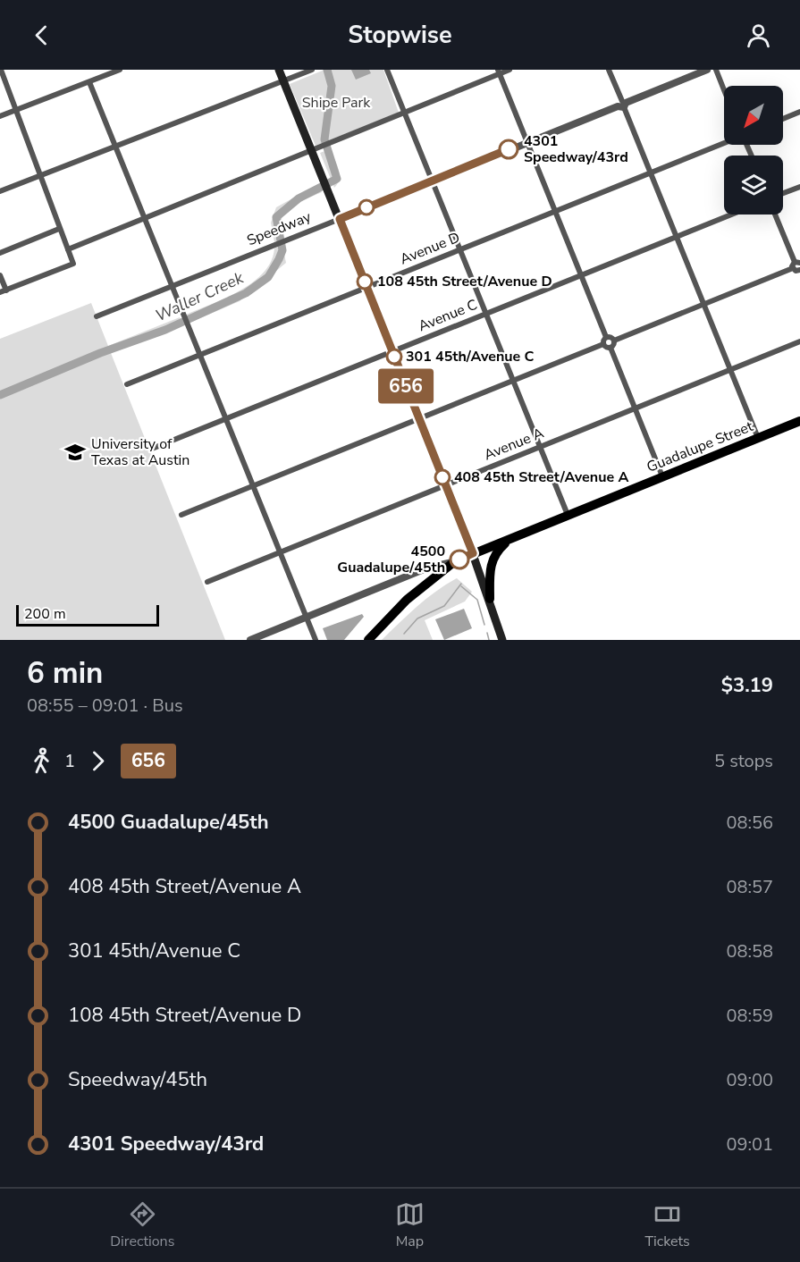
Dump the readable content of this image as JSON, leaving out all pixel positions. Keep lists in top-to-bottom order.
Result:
{
  "streets": {
    "main road": ["Guadalupe Street"],
    "street": [
      "Speedway",
      "Avenue D",
      "Avenue C",
      "Avenue A"
    ]
  },
  "water": ["Waller Creek"],
  "parks": ["Shipe Park"],
  "places": {
    "other": [
      "4301 Speedway/43rd",
      "108 45th Street/Avenue D",
      "301 45th/Avenue C",
      "408 45th Street/Avenue A",
      "4500 Guadalupe/45th"
    ],
    "school or university": ["University of Texas at Austin"]
  },
  "lines": ["bus line 656"],
  "scale_bar": "200 m",
  "north": "bottom left",
  "page": {
    "header": "Stopwise",
    "on_map": "656",
    "scale": "200 m",
    "heading": ["6 min", "08:55 – 09:01 · Bus", "$3.19"],
    "legs": ["1", "656", "5 stops"],
    "list": [
      {
        "name": "4500 Guadalupe/45th",
        "value": "08:56"
      },
      {
        "name": "408 45th Street/Avenue A",
        "value": "08:57"
      },
      {
        "name": "301 45th/Avenue C",
        "value": "08:58"
      },
      {
        "name": "108 45th Street/Avenue D",
        "value": "08:59"
      },
      {
        "name": "Speedway/45th",
        "value": "09:00"
      },
      {
        "name": "4301 Speedway/43rd",
        "value": "09:01"
      }
    ],
    "tabs": ["Directions", "Map", "Tickets"]
  }
}
